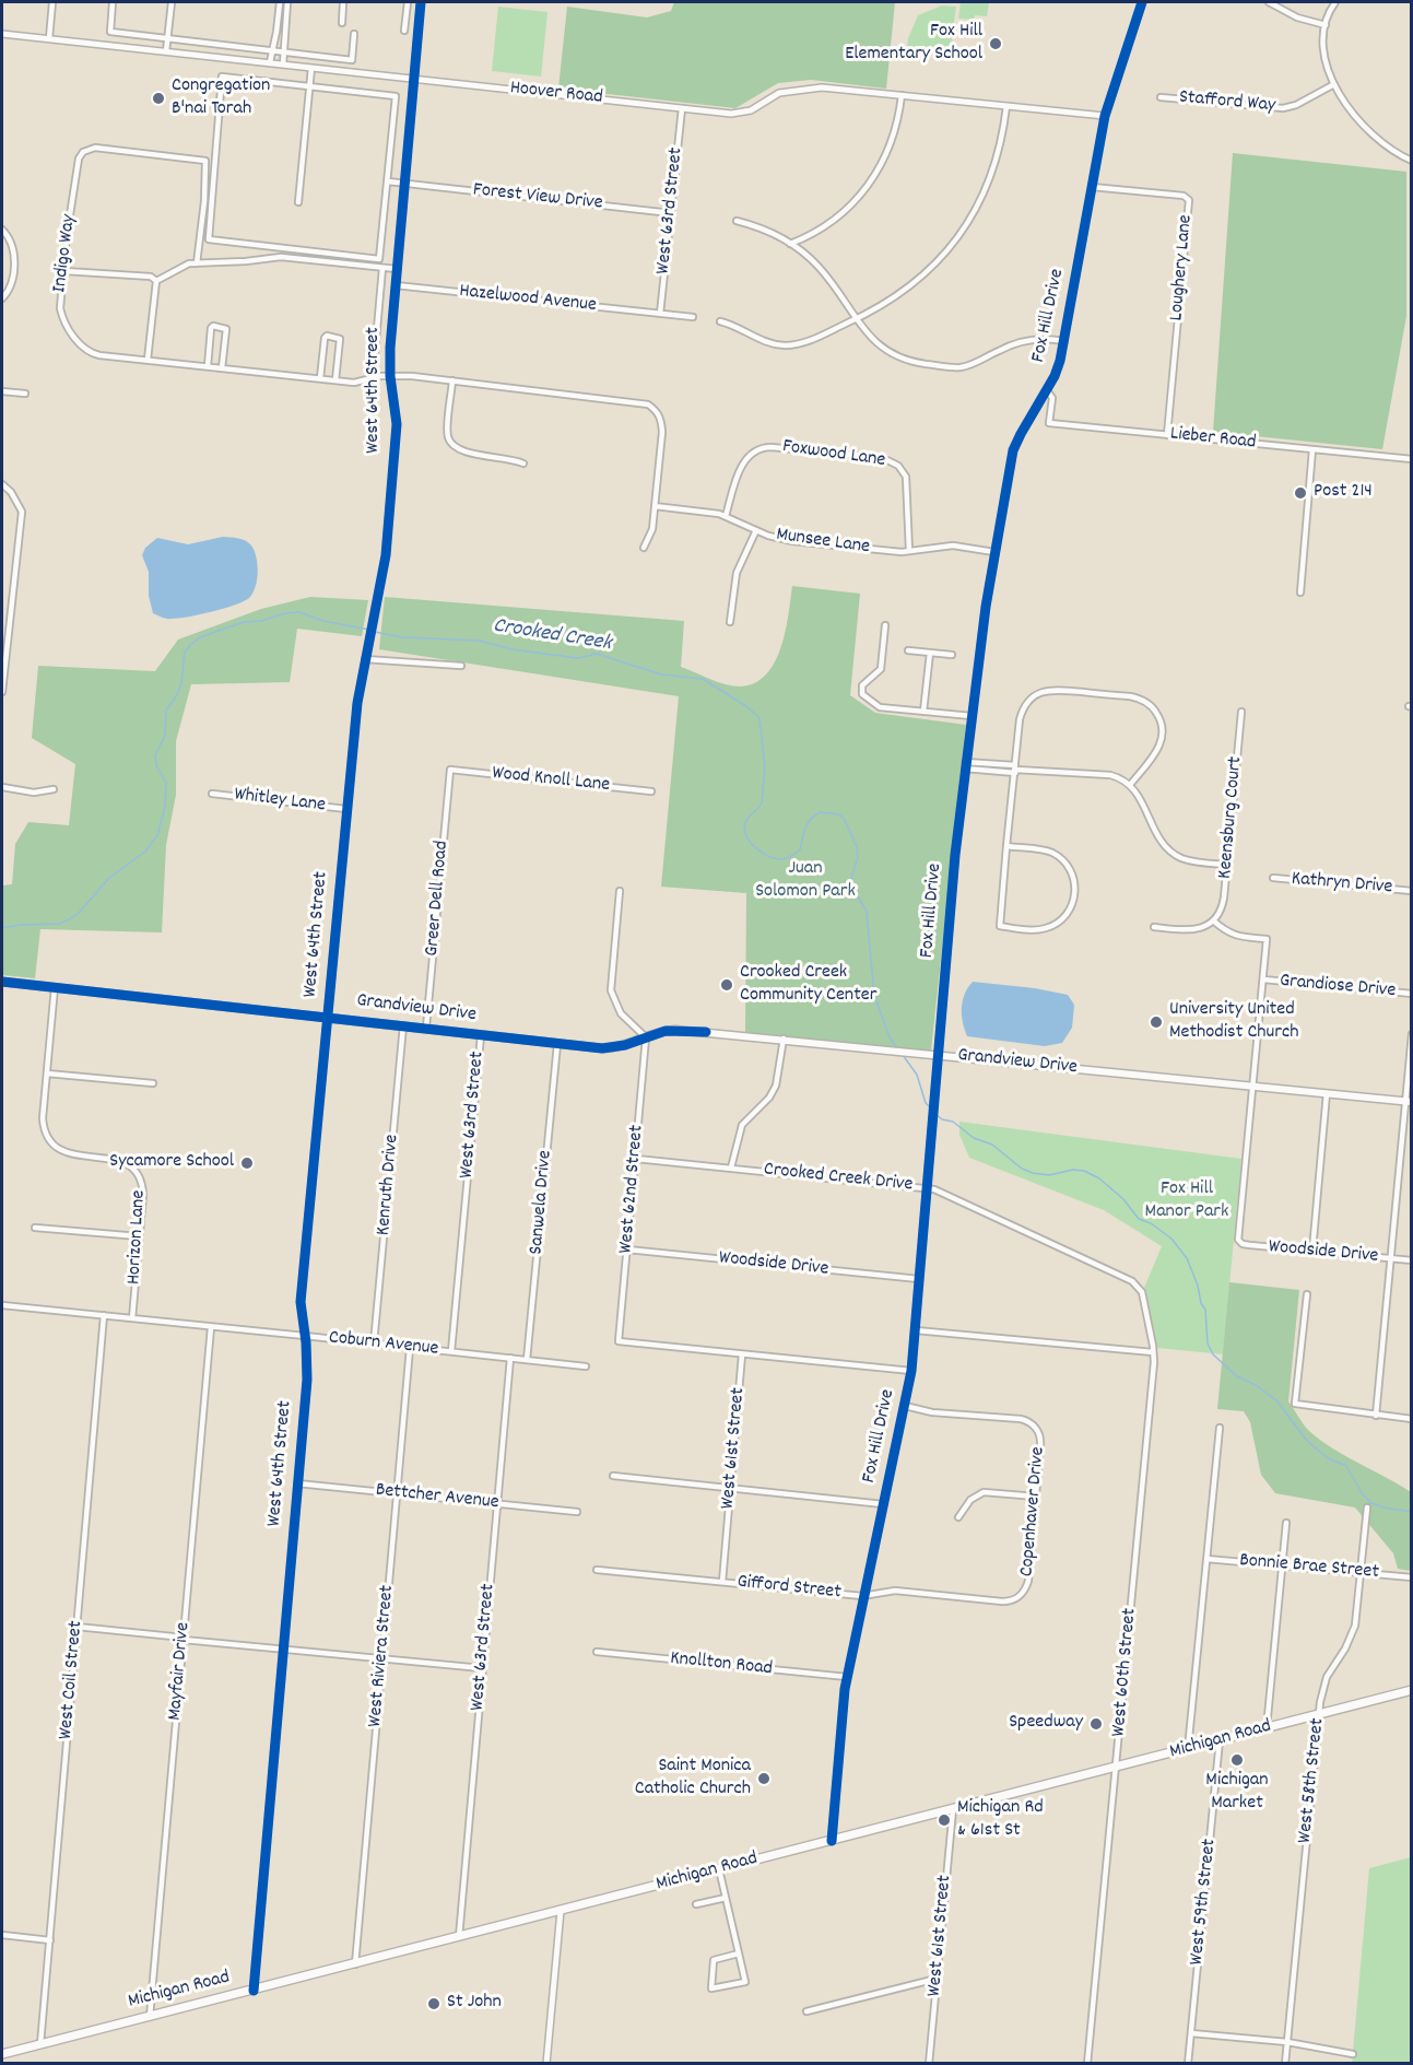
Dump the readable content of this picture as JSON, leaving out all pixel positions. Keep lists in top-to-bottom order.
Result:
{
  "streets": {
    "main road": ["Grandview Drive", "Michigan Road"],
    "street": [
      "Hoover Road",
      "Stafford Way",
      "Forest View Drive",
      "West 63rd Street",
      "Indigo Way",
      "Loughery Lane",
      "Hazelwood Avenue",
      "Fox Hill Drive",
      "West 64th Street",
      "Lieber Road",
      "Foxwood Lane",
      "Munsee Lane",
      "Wood Knoll Lane",
      "Whitley Lane",
      "Keensburg Court",
      "Kathryn Drive",
      "Greer Dell Road",
      "Grandiose Drive",
      "Crooked Creek Drive",
      "Kenruth Drive",
      "West 62nd Street",
      "Sanwela Drive",
      "Horizon Lane",
      "Woodside Drive",
      "Coburn Avenue",
      "West 61st Street",
      "Bettcher Avenue",
      "Copenhaver Drive",
      "Bonnie Brae Street",
      "Gifford Street",
      "West Riviera Street",
      "Knollton Road",
      "Mayfair Drive",
      "West 60th Street",
      "West Coil Street",
      "West 58th Street",
      "West 59th Street"
    ]
  },
  "crossings": [
    ["Hoover Road", "West 63rd Street"],
    ["Hoover Road", "Fox Hill Drive"],
    ["Hoover Road", "West 64th Street"],
    ["Forest View Drive", "West 63rd Street"],
    ["Forest View Drive", "West 64th Street"],
    ["West 63rd Street", "Hazelwood Avenue"],
    ["West 63rd Street", "Grandview Drive"],
    ["West 63rd Street", "Coburn Avenue"],
    ["West 63rd Street", "Bettcher Avenue"],
    ["West 63rd Street", "Michigan Road"],
    ["Loughery Lane", "Fox Hill Drive"],
    ["Loughery Lane", "Lieber Road"],
    ["Hazelwood Avenue", "West 64th Street"],
    ["Fox Hill Drive", "Lieber Road"],
    ["Fox Hill Drive", "Munsee Lane"],
    ["Fox Hill Drive", "Grandview Drive"],
    ["Fox Hill Drive", "Crooked Creek Drive"],
    ["Fox Hill Drive", "Woodside Drive"],
    ["Fox Hill Drive", "Copenhaver Drive"],
    ["Fox Hill Drive", "Gifford Street"],
    ["Fox Hill Drive", "Knollton Road"],
    ["Fox Hill Drive", "Michigan Road"],
    ["West 64th Street", "Whitley Lane"],
    ["West 64th Street", "Grandview Drive"],
    ["West 64th Street", "Coburn Avenue"],
    ["West 64th Street", "Bettcher Avenue"],
    ["West 64th Street", "Michigan Road"],
    ["Foxwood Lane", "Munsee Lane"],
    ["Wood Knoll Lane", "Greer Dell Road"],
    ["Greer Dell Road", "Grandview Drive"],
    ["Grandview Drive", "Kenruth Drive"],
    ["Grandview Drive", "West 62nd Street"],
    ["Grandview Drive", "Sanwela Drive"],
    ["Grandview Drive", "Horizon Lane"],
    ["Grandview Drive", "Woodside Drive"],
    ["Crooked Creek Drive", "West 62nd Street"],
    ["Crooked Creek Drive", "West 60th Street"],
    ["Kenruth Drive", "Coburn Avenue"],
    ["West 62nd Street", "Woodside Drive"],
    ["West 62nd Street", "West 61st Street"],
    ["Sanwela Drive", "Coburn Avenue"],
    ["Horizon Lane", "Coburn Avenue"],
    ["Coburn Avenue", "West Riviera Street"],
    ["Coburn Avenue", "Mayfair Drive"],
    ["Coburn Avenue", "West Coil Street"],
    ["West 61st Street", "Gifford Street"],
    ["West 61st Street", "Michigan Road"],
    ["Bettcher Avenue", "West Riviera Street"],
    ["Copenhaver Drive", "Gifford Street"],
    ["Bonnie Brae Street", "West 58th Street"],
    ["West Riviera Street", "Michigan Road"],
    ["Mayfair Drive", "Michigan Road"],
    ["West 60th Street", "Michigan Road"],
    ["West Coil Street", "Michigan Road"],
    ["Michigan Road", "West 58th Street"],
    ["Michigan Road", "West 59th Street"]
  ],
  "water": ["Crooked Creek"],
  "parks": ["Juan Solomon Park", "Fox Hill Manor Park"],
  "places": [
    "Fox Hill Elementary School",
    "Congregation B'nai Torah",
    "Post 214",
    "Crooked Creek Community Center",
    "University United Methodist Church",
    "Sycamore School",
    "Speedway",
    "Michigan Market",
    "Saint Monica Catholic Church",
    "Michigan Rd & 61st St",
    "St John"
  ]
}
